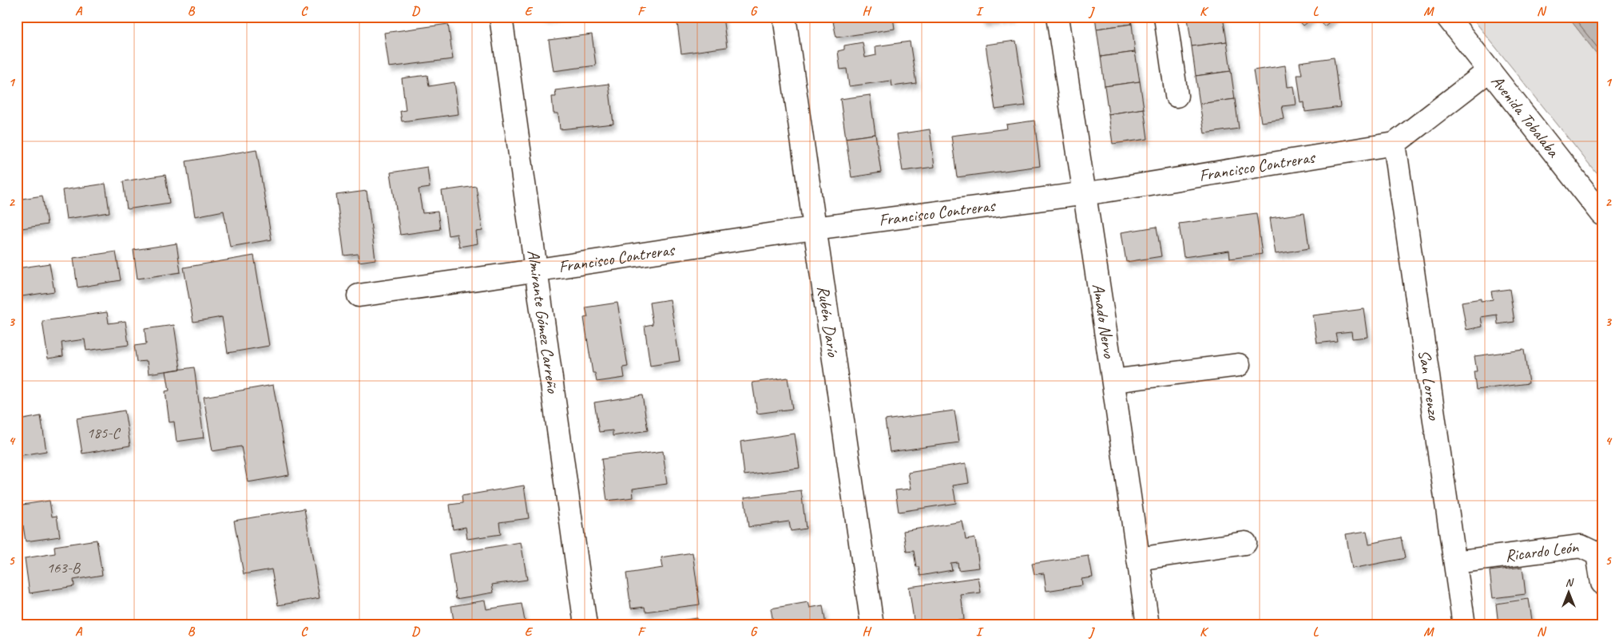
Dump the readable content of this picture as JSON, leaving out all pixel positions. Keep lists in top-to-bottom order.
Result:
{
  "streets": {
    "street": [
      "Avenida Tobalaba",
      "Francisco Contreras",
      "Almirante Gómez Carreño",
      "Rubén Darío",
      "Amado Nervo",
      "San Lorenzo",
      "Ricardo León"
    ]
  },
  "crossings": [
    ["Avenida Tobalaba", "Francisco Contreras"],
    ["Francisco Contreras", "Almirante Gómez Carreño"],
    ["Francisco Contreras", "Rubén Darío"],
    ["Francisco Contreras", "Amado Nervo"],
    ["Francisco Contreras", "San Lorenzo"],
    ["San Lorenzo", "Ricardo León"]
  ],
  "house_numbers": ["185-C", "163-B"],
  "north": "top",
  "grid": {
    "columns": [
      "A",
      "B",
      "C",
      "D",
      "E",
      "F",
      "G",
      "H",
      "I",
      "J",
      "K",
      "L",
      "M",
      "N"
    ],
    "rows": [
      "1",
      "2",
      "3",
      "4",
      "5"
    ]
  }
}
